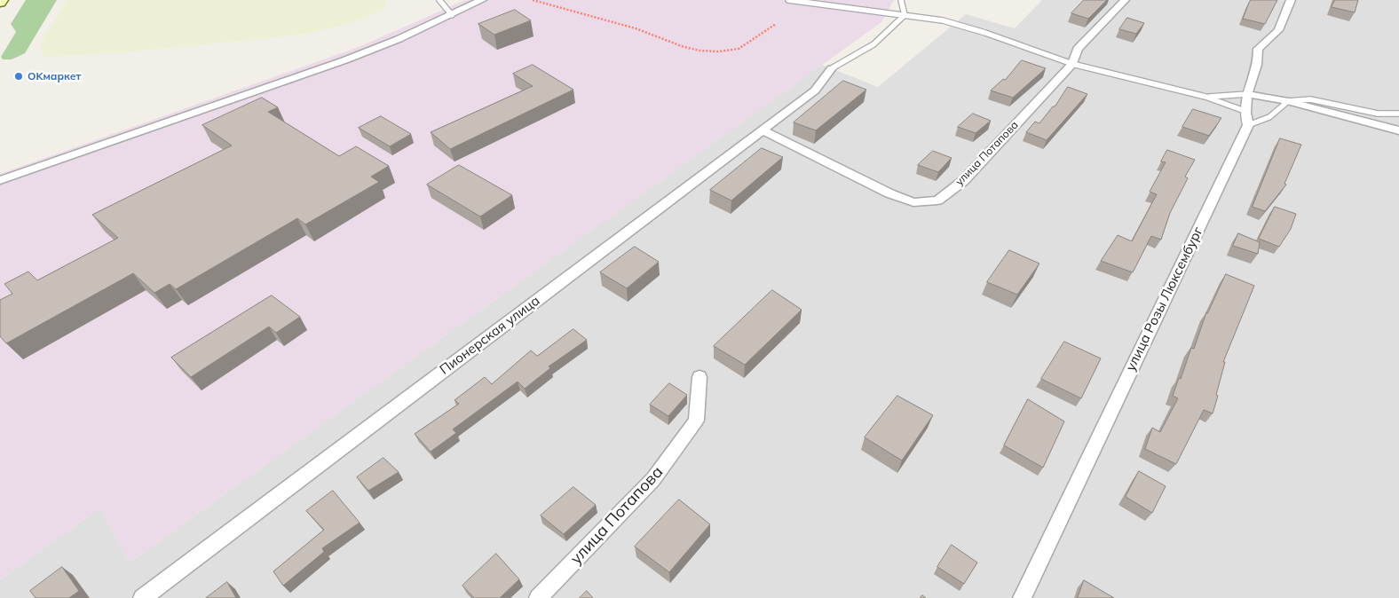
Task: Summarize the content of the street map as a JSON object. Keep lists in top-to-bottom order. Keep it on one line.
{"streets":{"street":["улица Потапова","улица Розы Люксембург","Пионерская улица"]},"crossings":[["улица Потапова","Пионерская улица"]],"places":["OKмаркет"]}
